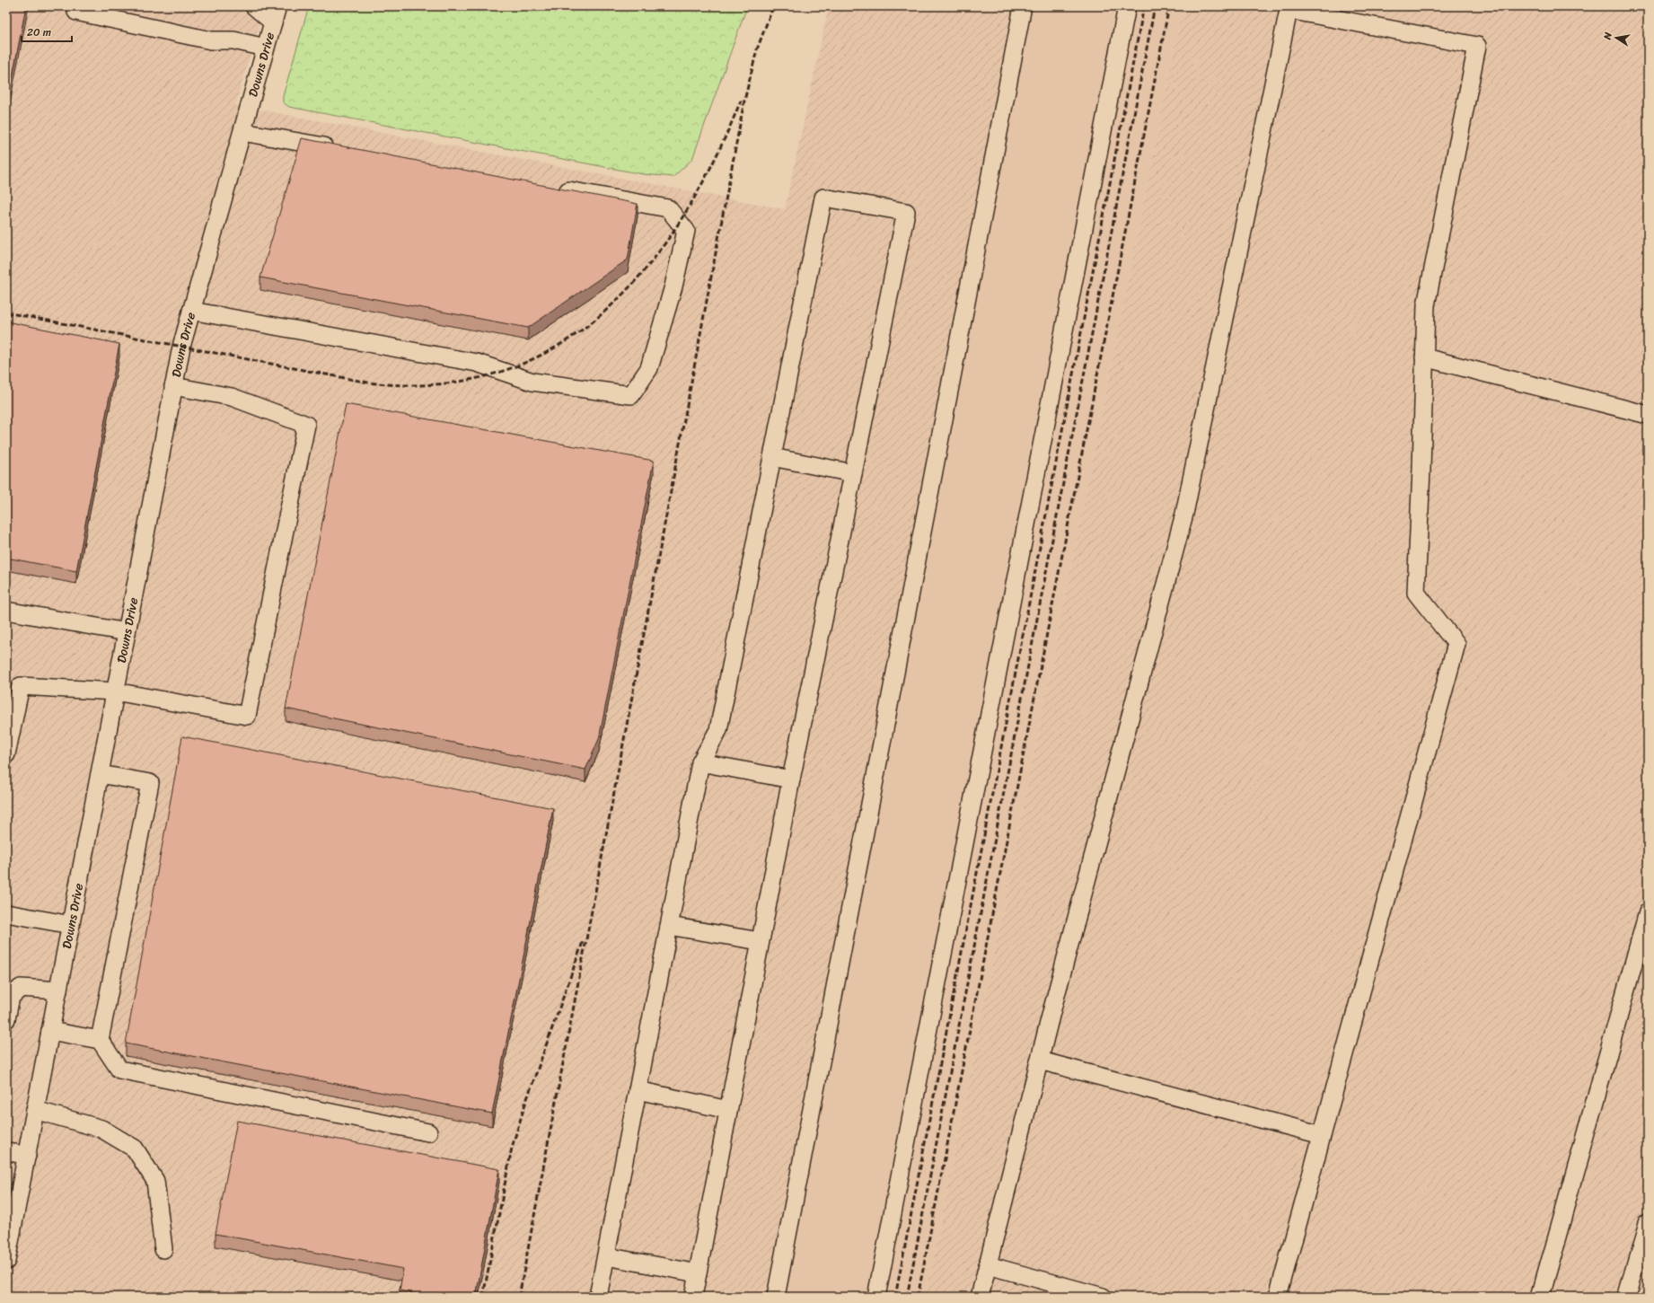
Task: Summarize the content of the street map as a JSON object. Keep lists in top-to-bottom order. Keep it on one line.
{"streets":{"street":["Downs Drive"]},"scale_bar":"20 m","north":"left"}
